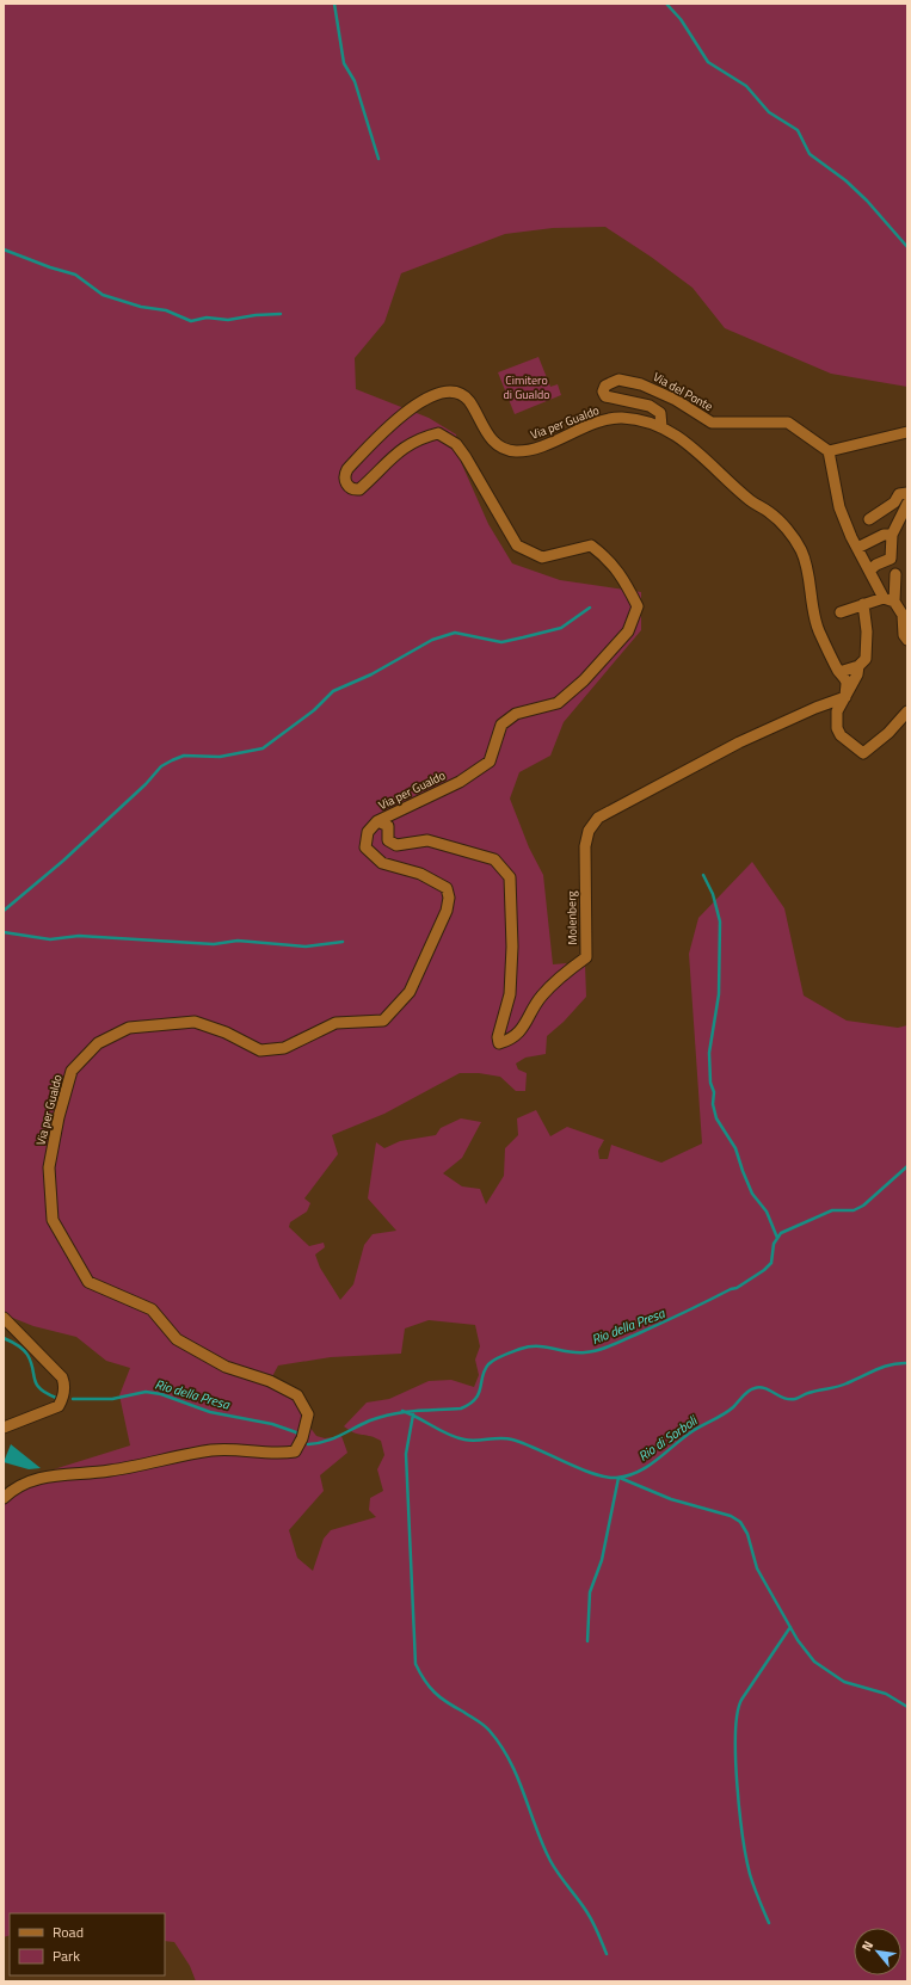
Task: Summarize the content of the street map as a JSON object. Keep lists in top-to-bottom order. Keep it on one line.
{"streets":{"street":["Via del Ponte","Via per Gualdo","Molenberg"]},"crossings":[["Via del Ponte","Via per Gualdo"],["Via per Gualdo","Molenberg"]],"water":["Rio della Presa","Rio di Sorboli"],"parks":["Cimitero di Gualdo"],"legend":["Road","Park"],"north":"top left"}
